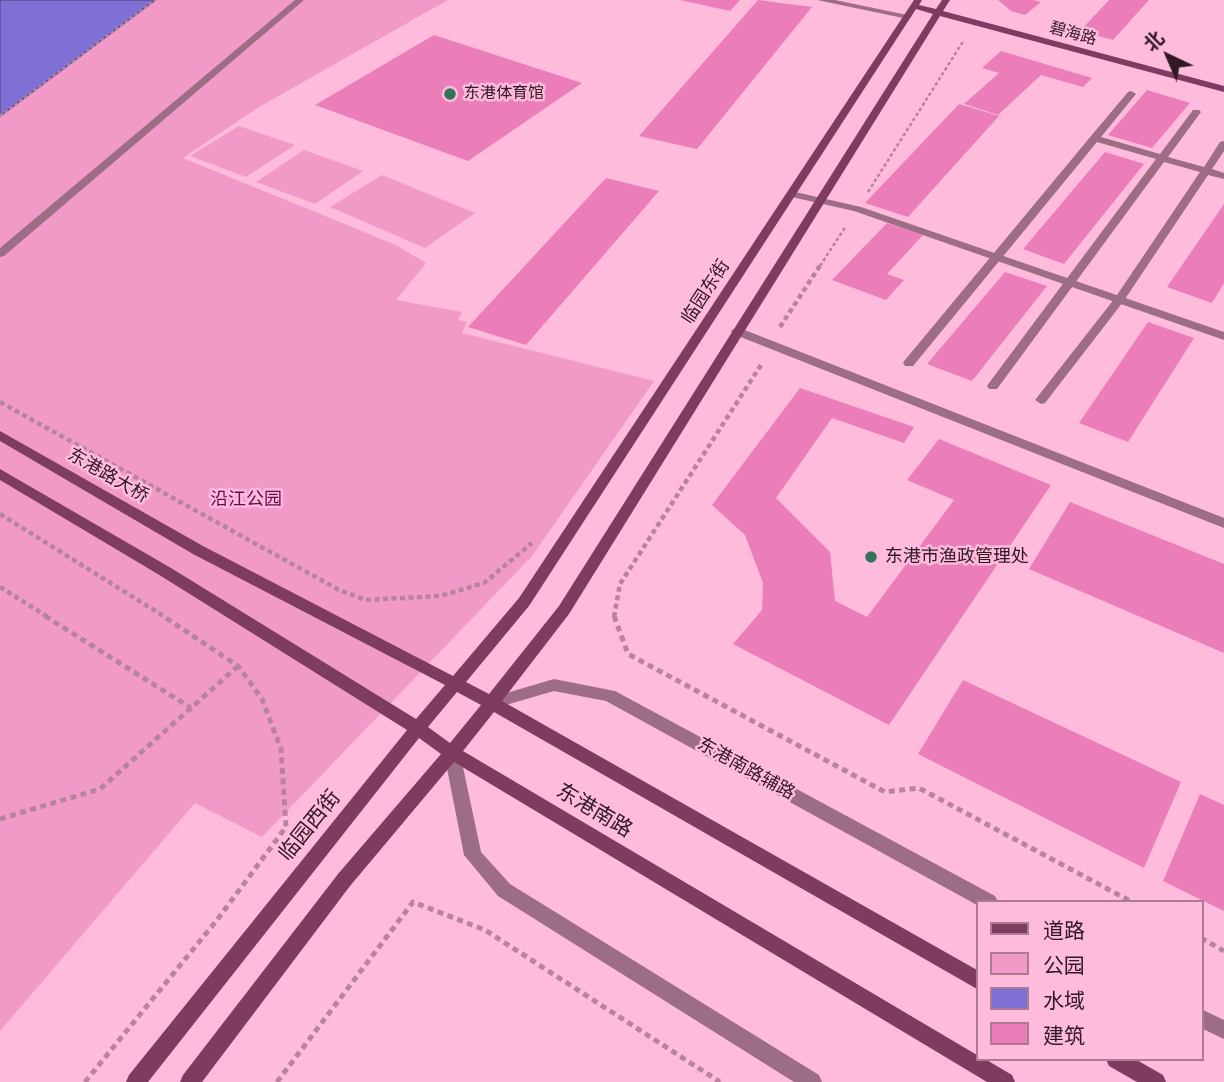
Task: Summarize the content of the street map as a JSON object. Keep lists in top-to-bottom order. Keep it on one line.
{"streets":{"street":["碧海路","临园东街","东港路大桥","东港南路辅路","东港南路","临园西街"]},"crossings":[["碧海路","临园东街"],["临园东街","临园西街"],["东港路大桥","临园西街"],["东港南路","临园西街"]],"parks":["沿江公园"],"places":["东港体育馆","东港市渔政管理处"],"legend":["道路","公园","水域","建筑"],"north":"top left"}
